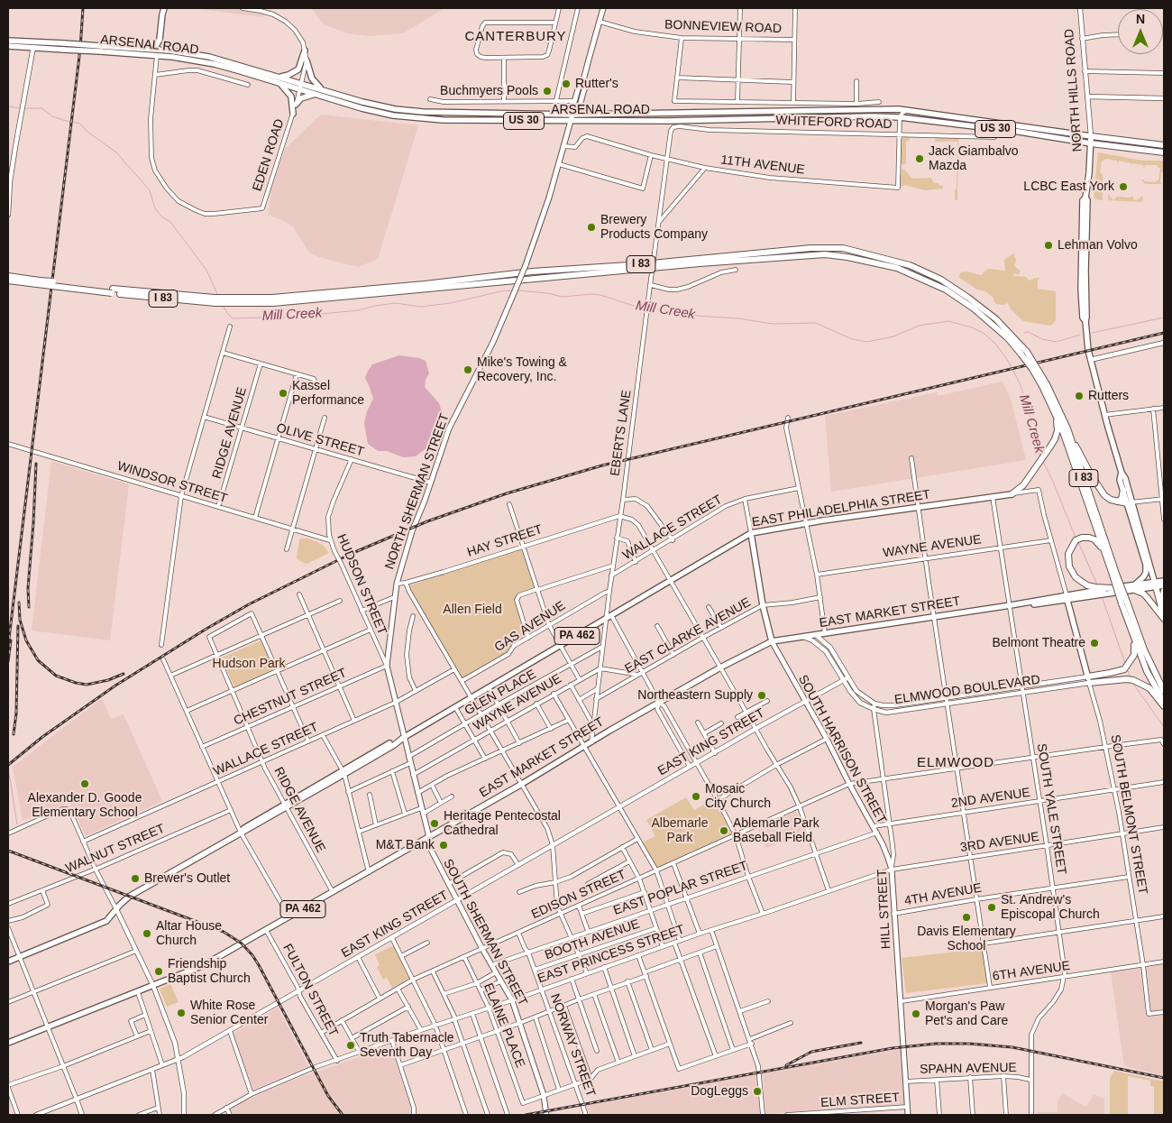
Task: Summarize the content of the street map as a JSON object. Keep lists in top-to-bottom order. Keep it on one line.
{"streets":{"highway":["US 30","I 83"],"main road":["ARSENAL ROAD","NORTH HILLS ROAD","NORTH SHERMAN STREET","EAST PHILADELPHIA STREET","EAST MARKET STREET","PA 462","SOUTH HARRISON STREET","SOUTH BELMONT STREET","HILL STREET","SOUTH SHERMAN STREET"],"street":["BONNEVIEW ROAD","WHITEFORD ROAD","EDEN ROAD","11TH AVENUE","RIDGE AVENUE","EBERTS LANE","OLIVE STREET","WINDSOR STREET","WALLACE STREET","HAY STREET","WAYNE AVENUE","HUDSON STREET","GAS AVENUE","EAST CLARKE AVENUE","ELMWOOD BOULEVARD","GLEN PLACE","CHESTNUT STREET","EAST KING STREET","2ND AVENUE","SOUTH YALE STREET","3RD AVENUE","WALNUT STREET","EAST POPLAR STREET","EDISON STREET","4TH AVENUE","BOOTH AVENUE","EAST PRINCESS STREET","6TH AVENUE","FULTON STREET","ELAINE PLACE","NORWAY STREET","SPAHN AVENUE","ELM STREET"]},"crossings":[["BONNEVIEW ROAD","NORTH SHERMAN STREET"],["ARSENAL ROAD","NORTH HILLS ROAD"],["ARSENAL ROAD","US 30"],["ARSENAL ROAD","EDEN ROAD"],["ARSENAL ROAD","11TH AVENUE"],["ARSENAL ROAD","NORTH SHERMAN STREET"],["NORTH HILLS ROAD","US 30"],["NORTH HILLS ROAD","EAST MARKET STREET"],["WHITEFORD ROAD","11TH AVENUE"],["WHITEFORD ROAD","EBERTS LANE"],["11TH AVENUE","EBERTS LANE"],["11TH AVENUE","NORTH SHERMAN STREET"],["RIDGE AVENUE","OLIVE STREET"],["RIDGE AVENUE","WINDSOR STREET"],["RIDGE AVENUE","EAST PHILADELPHIA STREET"],["RIDGE AVENUE","WALLACE STREET"],["RIDGE AVENUE","EAST MARKET STREET"],["RIDGE AVENUE","CHESTNUT STREET"],["EBERTS LANE","EAST PHILADELPHIA STREET"],["EBERTS LANE","WALLACE STREET"],["EBERTS LANE","HAY STREET"],["EBERTS LANE","WAYNE AVENUE"],["EBERTS LANE","EAST MARKET STREET"],["EBERTS LANE","GAS AVENUE"],["EBERTS LANE","EAST CLARKE AVENUE"],["EBERTS LANE","GLEN PLACE"],["OLIVE STREET","NORTH SHERMAN STREET"],["OLIVE STREET","HUDSON STREET"],["WINDSOR STREET","HUDSON STREET"],["NORTH SHERMAN STREET","EAST PHILADELPHIA STREET"],["NORTH SHERMAN STREET","WALLACE STREET"],["NORTH SHERMAN STREET","HAY STREET"],["NORTH SHERMAN STREET","WAYNE AVENUE"],["NORTH SHERMAN STREET","HUDSON STREET"],["NORTH SHERMAN STREET","EAST MARKET STREET"],["NORTH SHERMAN STREET","GLEN PLACE"],["NORTH SHERMAN STREET","CHESTNUT STREET"],["NORTH SHERMAN STREET","SOUTH SHERMAN STREET"],["EAST PHILADELPHIA STREET","WAYNE AVENUE"],["EAST PHILADELPHIA STREET","SOUTH YALE STREET"],["WAYNE AVENUE","SOUTH YALE STREET"],["HUDSON STREET","CHESTNUT STREET"],["EAST MARKET STREET","ELMWOOD BOULEVARD"],["EAST MARKET STREET","SOUTH HARRISON STREET"],["EAST MARKET STREET","SOUTH YALE STREET"],["EAST MARKET STREET","SOUTH BELMONT STREET"],["EAST MARKET STREET","SOUTH SHERMAN STREET"],["EAST MARKET STREET","FULTON STREET"],["ELMWOOD BOULEVARD","EAST KING STREET"],["ELMWOOD BOULEVARD","SOUTH YALE STREET"],["ELMWOOD BOULEVARD","SOUTH BELMONT STREET"],["ELMWOOD BOULEVARD","HILL STREET"],["EAST KING STREET","SOUTH HARRISON STREET"],["EAST KING STREET","SOUTH SHERMAN STREET"],["EAST KING STREET","FULTON STREET"],["SOUTH HARRISON STREET","2ND AVENUE"],["SOUTH HARRISON STREET","3RD AVENUE"],["SOUTH HARRISON STREET","EAST POPLAR STREET"],["SOUTH HARRISON STREET","EDISON STREET"],["SOUTH HARRISON STREET","HILL STREET"],["SOUTH HARRISON STREET","EAST PRINCESS STREET"],["2ND AVENUE","SOUTH YALE STREET"],["2ND AVENUE","SOUTH BELMONT STREET"],["2ND AVENUE","HILL STREET"],["SOUTH YALE STREET","3RD AVENUE"],["SOUTH YALE STREET","EDISON STREET"],["SOUTH YALE STREET","4TH AVENUE"],["SOUTH YALE STREET","6TH AVENUE"],["SOUTH BELMONT STREET","3RD AVENUE"],["SOUTH BELMONT STREET","EDISON STREET"],["SOUTH BELMONT STREET","4TH AVENUE"],["SOUTH BELMONT STREET","6TH AVENUE"],["3RD AVENUE","HILL STREET"],["3RD AVENUE","EAST PRINCESS STREET"],["EAST POPLAR STREET","SOUTH SHERMAN STREET"],["EAST POPLAR STREET","NORWAY STREET"],["EDISON STREET","HILL STREET"],["EDISON STREET","SOUTH SHERMAN STREET"],["EDISON STREET","FULTON STREET"],["EDISON STREET","ELAINE PLACE"],["EDISON STREET","NORWAY STREET"],["4TH AVENUE","HILL STREET"],["HILL STREET","EAST PRINCESS STREET"],["HILL STREET","6TH AVENUE"],["HILL STREET","SPAHN AVENUE"],["HILL STREET","ELM STREET"],["SOUTH SHERMAN STREET","EAST PRINCESS STREET"],["SOUTH SHERMAN STREET","ELAINE PLACE"],["BOOTH AVENUE","NORWAY STREET"],["EAST PRINCESS STREET","FULTON STREET"],["EAST PRINCESS STREET","ELAINE PLACE"],["EAST PRINCESS STREET","NORWAY STREET"]],"districts":["CANTERBURY","ELMWOOD"],"water":["Mill Creek"],"parks":["Allen Field","Hudson Park","Albemarle Park"],"places":["Rutter's","Buchmyers Pools","Jack Giambalvo Mazda","LCBC East York","Brewery Products Company","Lehman Volvo","Mike's Towing & Recovery, Inc.","Kassel Performance","Rutters","Belmont Theatre","Northeastern Supply","Alexander D. Goode Elementary School","Mosaic City Church","Heritage Pentecostal Cathedral","Ablemarle Park Baseball Field","M&T Bank","Brewer's Outlet","St. Andrew's Episcopal Church","Davis Elementary School","Altar House Church","Friendship Baptist Church","White Rose Senior Center","Morgan's Paw Pet's and Care","Truth Tabernacle Seventh Day","DogLeggs"],"north":"top"}
